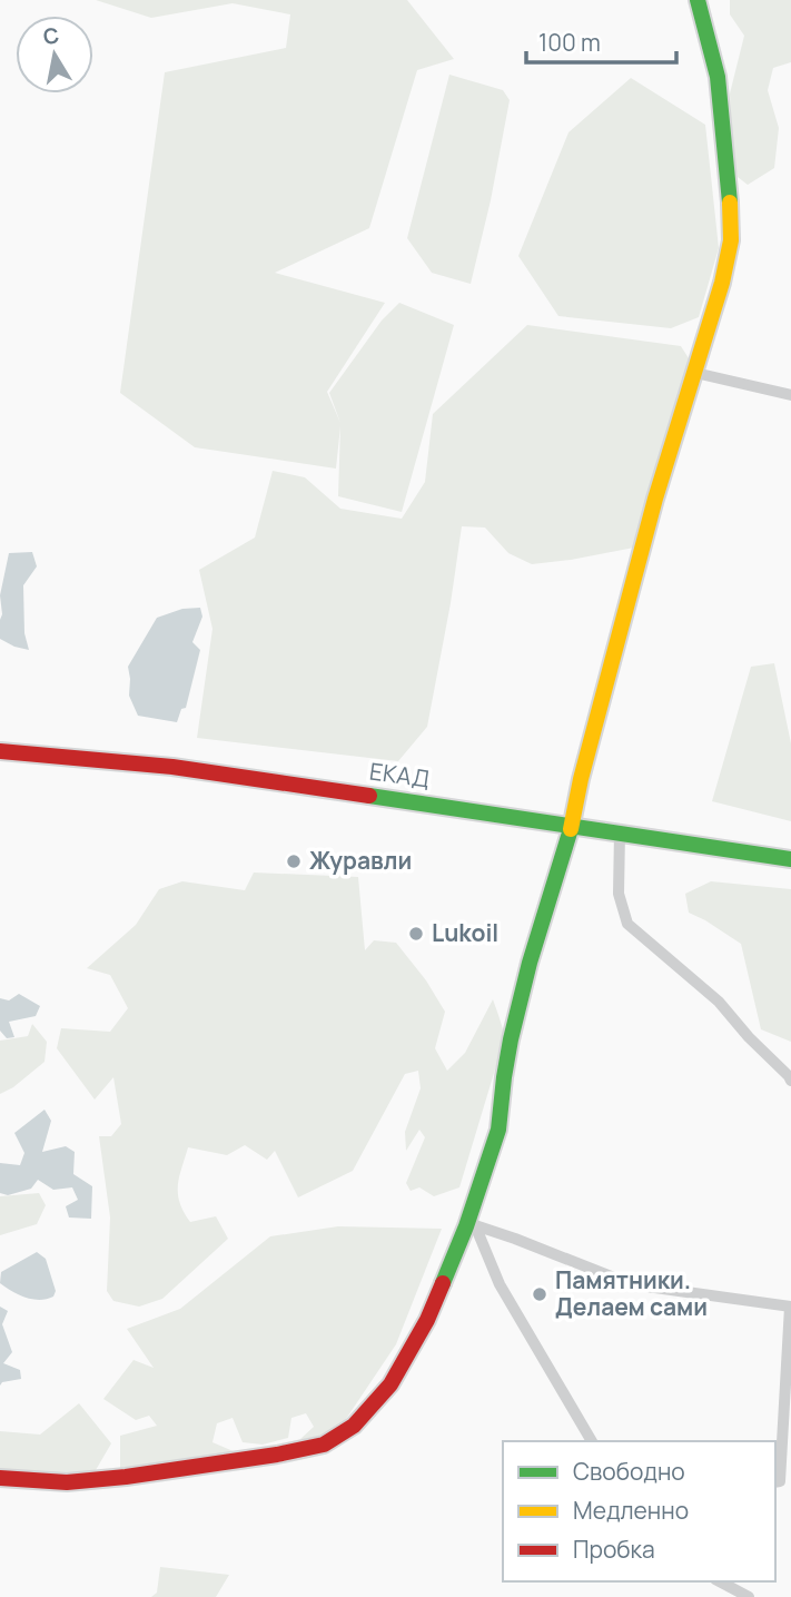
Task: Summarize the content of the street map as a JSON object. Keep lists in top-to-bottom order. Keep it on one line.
{"streets":{"main road":["ЕКАД"]},"places":["Журавли","Lukoil","Памятники. Делаем сами"],"legend":["Свободно","Медленно","Пробка"],"scale_bar":"100 m","north":"top"}
